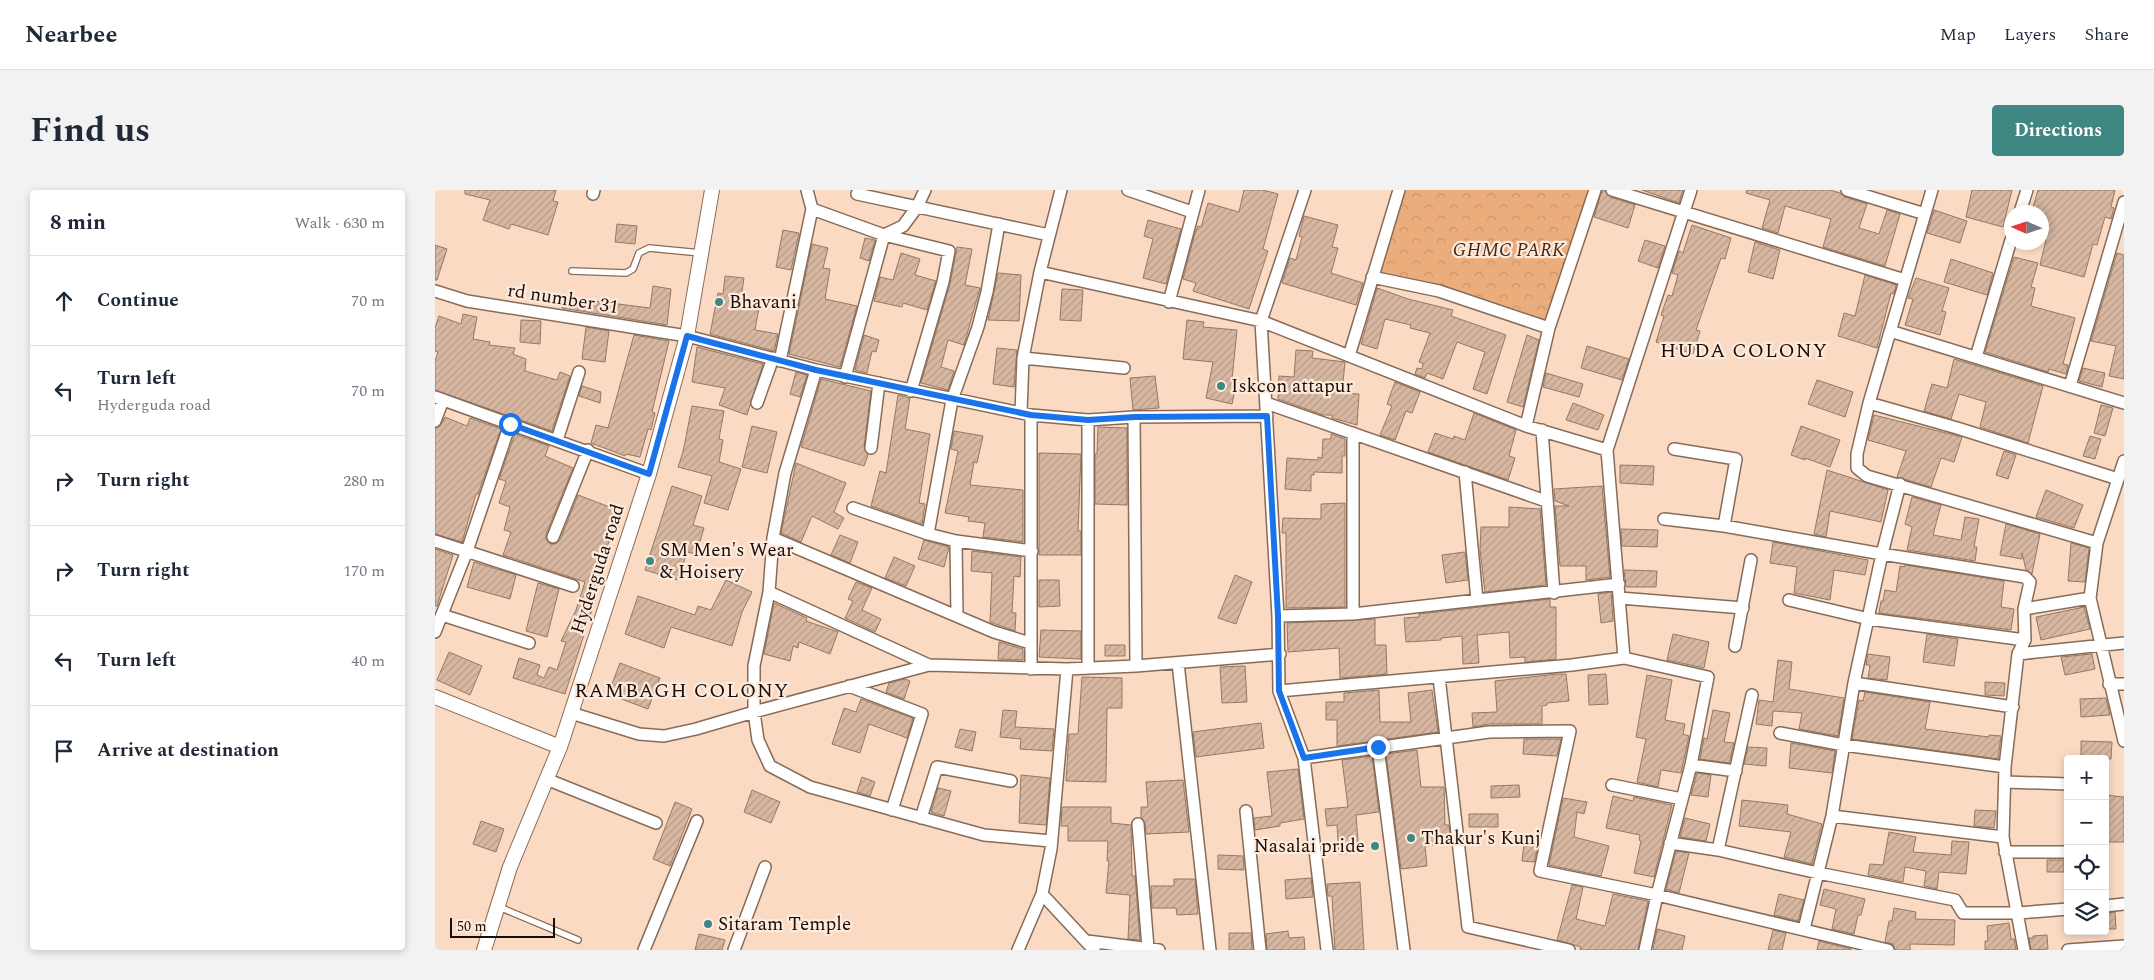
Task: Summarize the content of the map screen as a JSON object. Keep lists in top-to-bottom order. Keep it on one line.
{"streets":{"street":["rd number 31","Hyderguda road"]},"crossings":[["rd number 31","Hyderguda road"]],"districts":["HUDA COLONY","RAMBAGH COLONY"],"parks":["GHMC PARK"],"places":["Bhavani","Iskcon attapur","SM Men's Wear & Hoisery","Thakur's Kunj","Nasalai pride","Sitaram Temple"],"scale_bar":"50 m","north":"left","page":{"header":"Nearbee","nav":["Map","Layers","Share"],"title":"Find us","buttons":"Directions","heading":["8 min","Walk · 630 m"],"list":[["Continue","70 m"],["Turn left","Hyderguda road","70 m"],["Turn right","280 m"],["Turn right","170 m"],["Turn left","40 m"],"Arrive at destination"],"map_buttons":["+","−"],"scale":"50 m"}}
